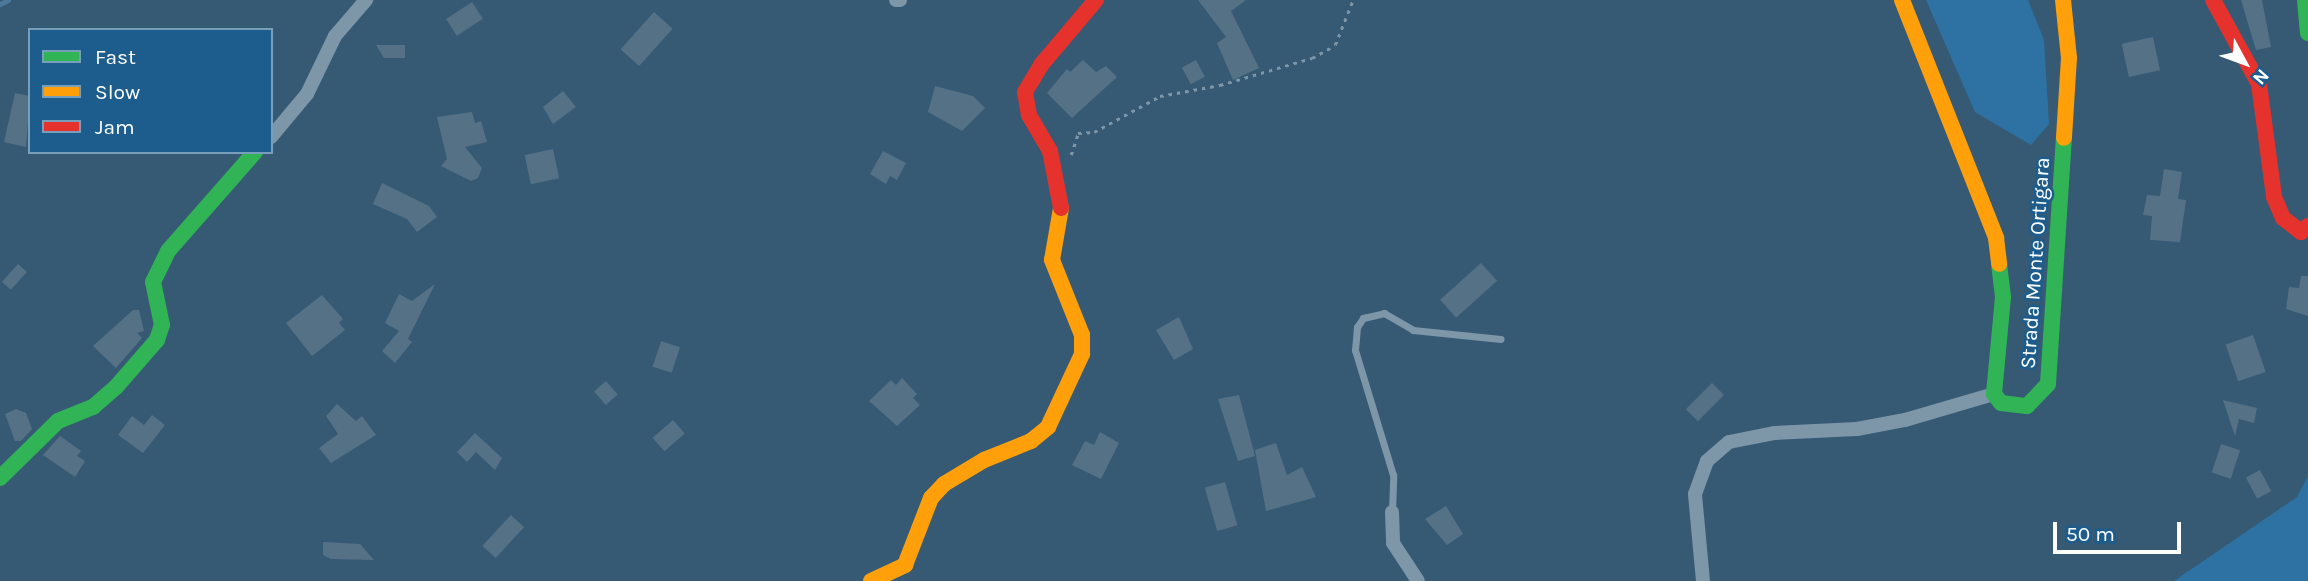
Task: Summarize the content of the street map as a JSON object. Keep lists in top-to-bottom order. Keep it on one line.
{"streets":{"main road":["Strada Monte Ortigara"]},"legend":["Fast","Slow","Jam"],"scale_bar":"50 m","north":"bottom right"}
